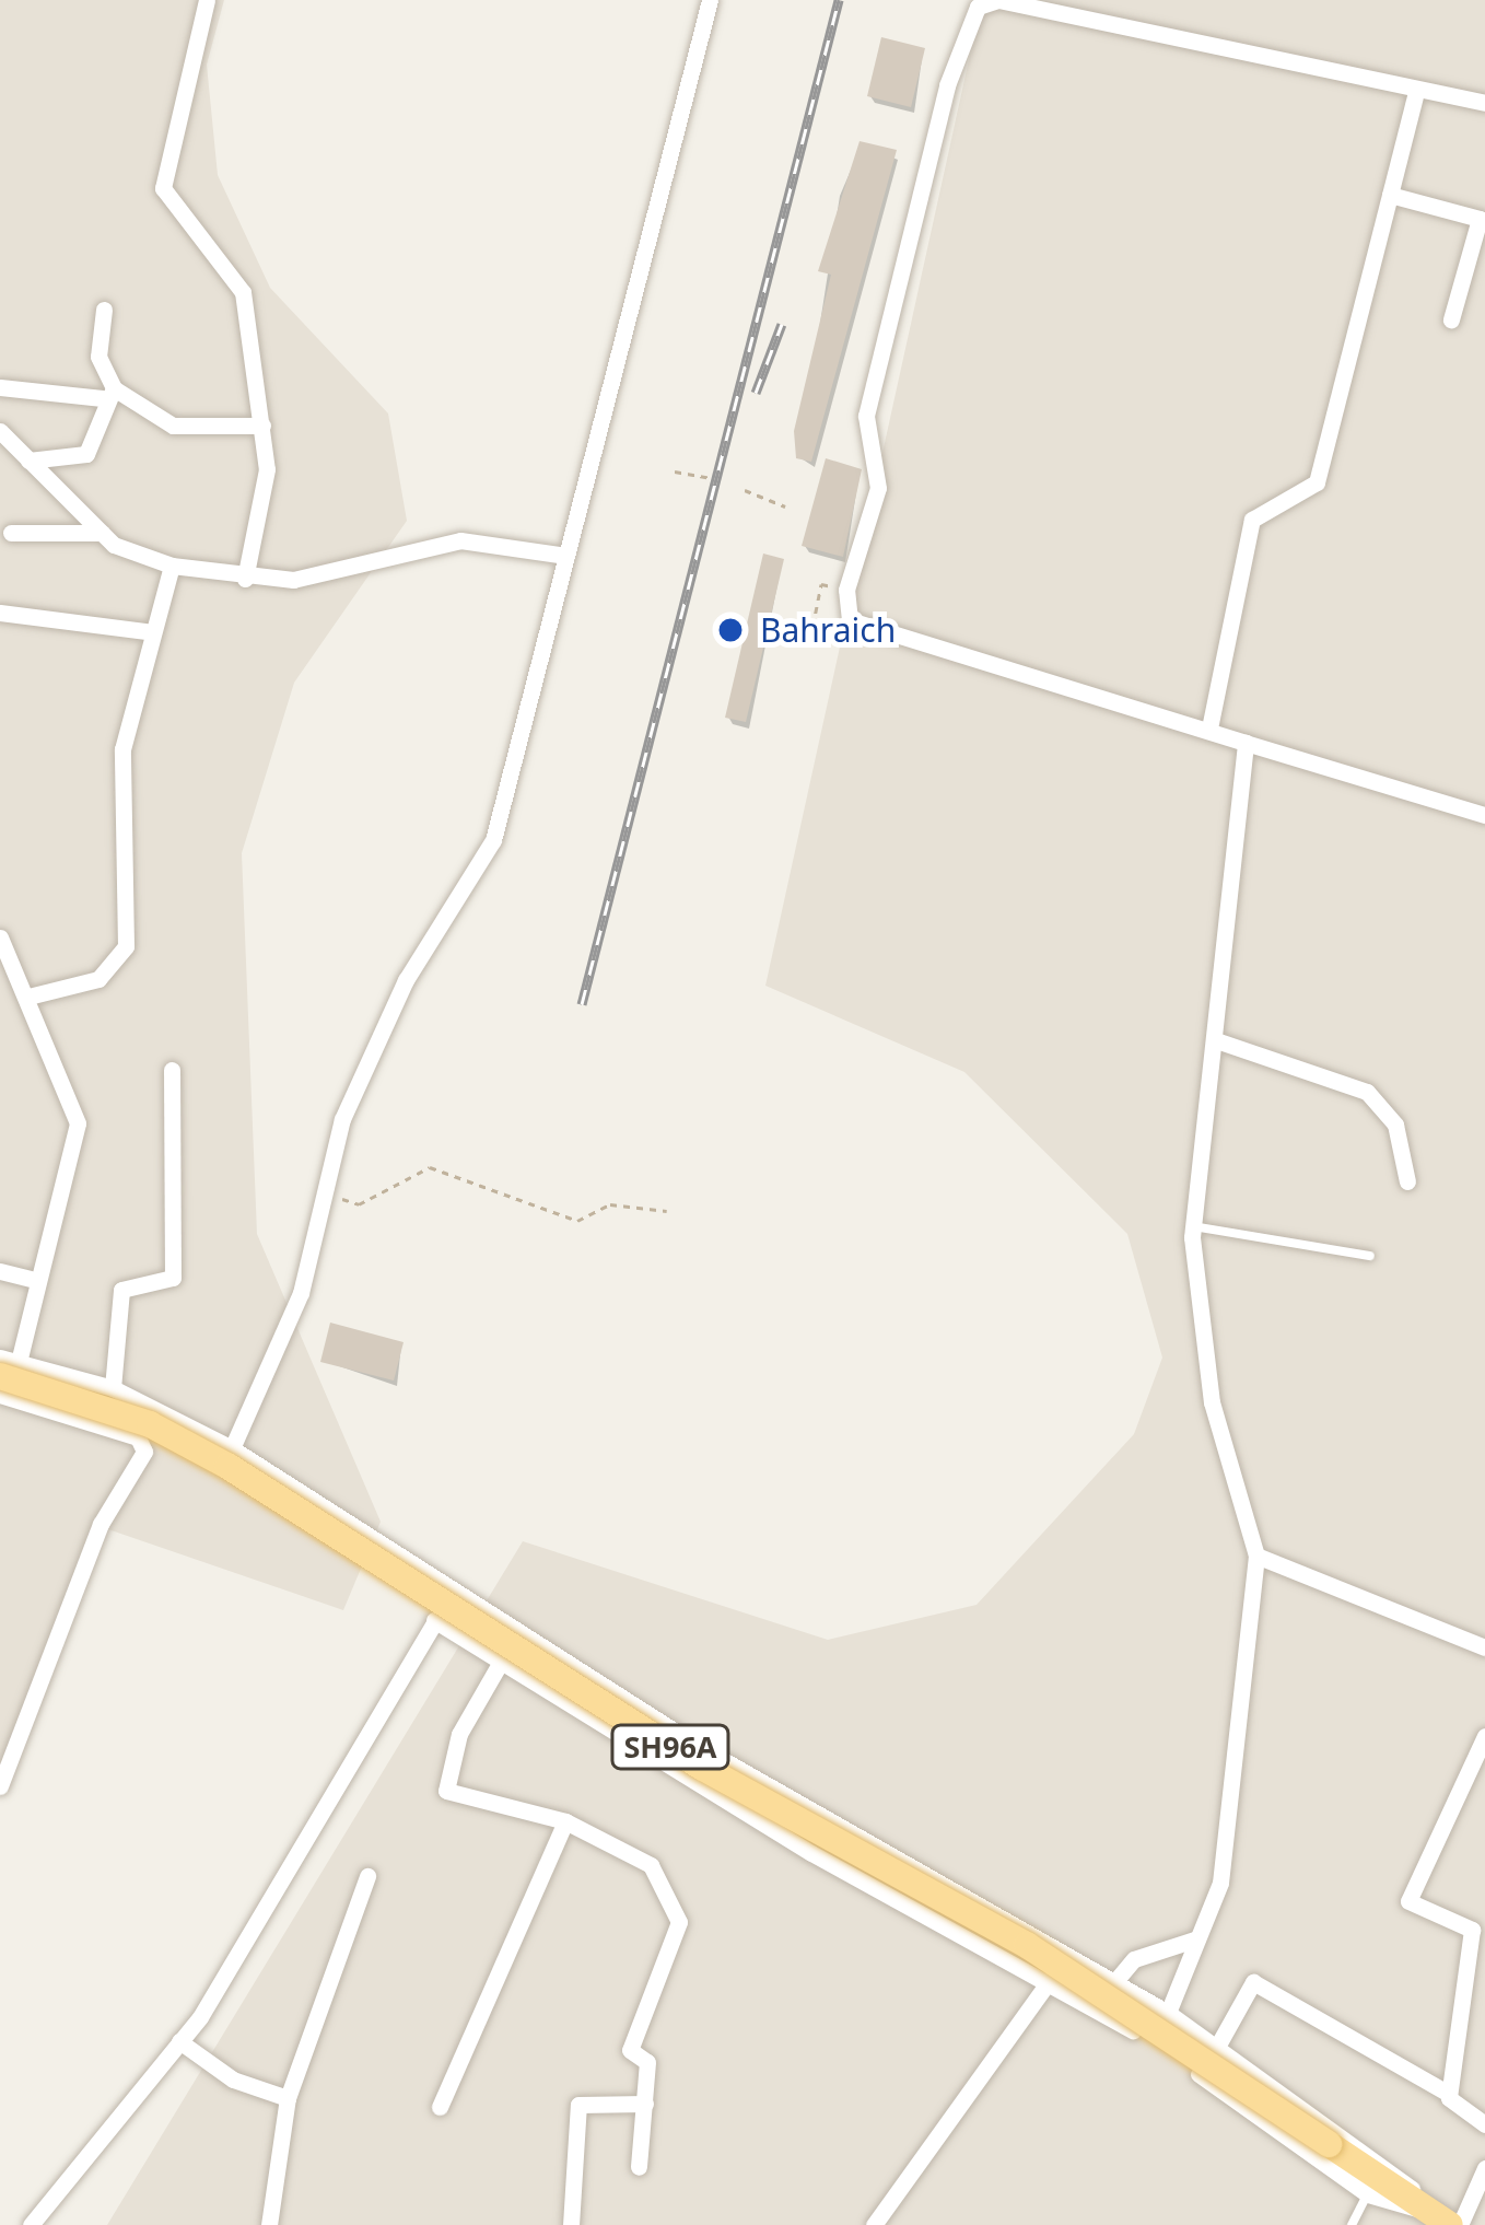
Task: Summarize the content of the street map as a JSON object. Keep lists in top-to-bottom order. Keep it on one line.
{"streets":{"main road":["SH96A"]},"places":["Bahraich"]}
